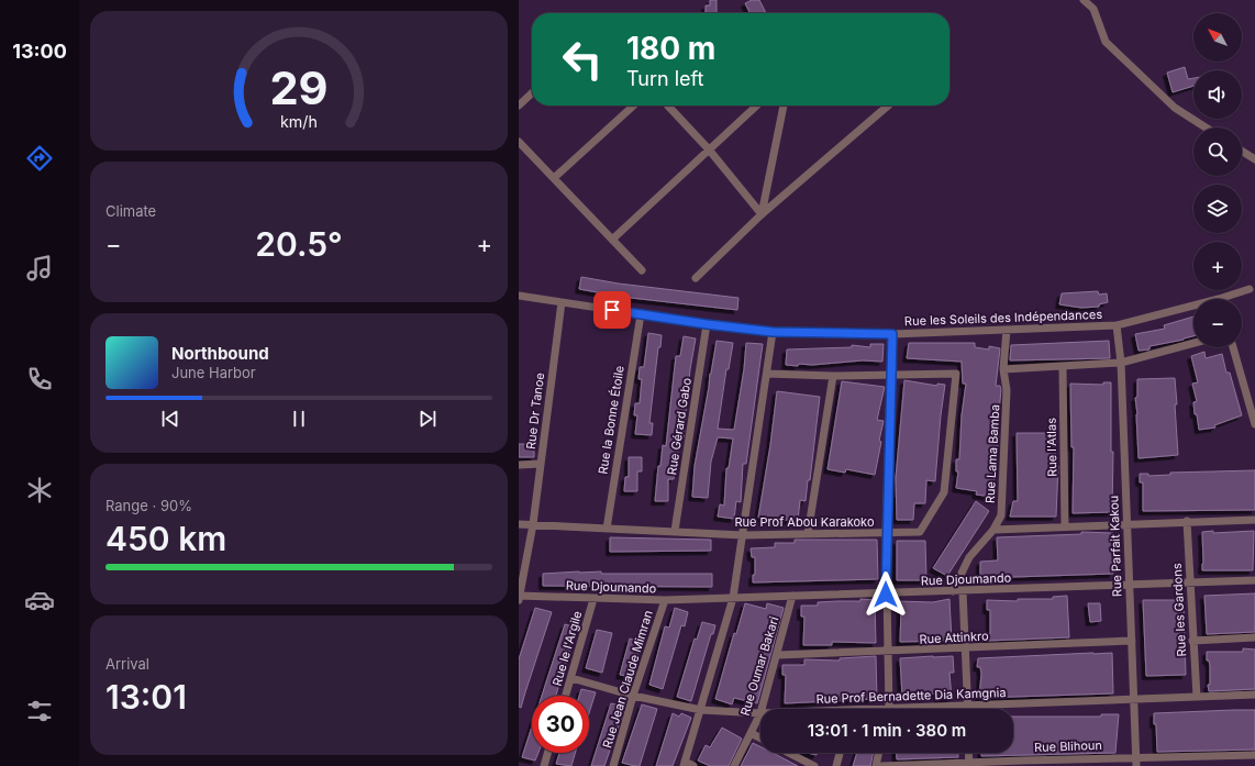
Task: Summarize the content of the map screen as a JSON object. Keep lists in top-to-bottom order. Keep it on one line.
{"streets":{"street":["Rue les Soleils des Indépendances","Rue Dr Tanoe","Rue la Bonne Étoile","Rue Gérard Gabo","Rue l'Atlas","Rue Lama Bamba","Rue Prof Abou Karakoko","Rue Parfait Kakou","Rue Djoumando","Rue les Gardons","Rue Attinkro","Rue le l'Argile","Rue Oumar Bakari","Rue Jean Claude Mimran","Rue Prof Bernadette Dia Kamgnia","Rue Blihoun"]},"crossings":[["Rue les Soleils des Indépendances","Rue Dr Tanoe"],["Rue les Soleils des Indépendances","Rue la Bonne Étoile"],["Rue les Soleils des Indépendances","Rue Gérard Gabo"],["Rue les Soleils des Indépendances","Rue Lama Bamba"],["Rue les Soleils des Indépendances","Rue Parfait Kakou"],["Rue Dr Tanoe","Rue Prof Abou Karakoko"],["Rue Dr Tanoe","Rue Djoumando"],["Rue la Bonne Étoile","Rue Prof Abou Karakoko"],["Rue Gérard Gabo","Rue Prof Abou Karakoko"],["Rue Lama Bamba","Rue Djoumando"],["Rue Parfait Kakou","Rue Djoumando"],["Rue Parfait Kakou","Rue Attinkro"],["Rue Parfait Kakou","Rue Prof Bernadette Dia Kamgnia"],["Rue Parfait Kakou","Rue Blihoun"],["Rue Djoumando","Rue les Gardons"],["Rue Djoumando","Rue le l'Argile"],["Rue Djoumando","Rue Oumar Bakari"],["Rue Djoumando","Rue Jean Claude Mimran"],["Rue les Gardons","Rue Prof Bernadette Dia Kamgnia"],["Rue Attinkro","Rue Oumar Bakari"],["Rue le l'Argile","Rue Prof Bernadette Dia Kamgnia"],["Rue Oumar Bakari","Rue Prof Bernadette Dia Kamgnia"],["Rue Jean Claude Mimran","Rue Prof Bernadette Dia Kamgnia"]],"north":"top left","page":{"tabs":"13:00","map_buttons":["+","−"],"turn":["180 m","Turn left"],"tile":["Climate",["Range · 90%","450 km"],["Arrival","13:01"]],"heat":["−","20.5°","+"],"song":["Northbound","June Harbor"],"limit":"30","trip":"13:01 · 1 min · 380 m","gauge":["29","km/h"]}}
